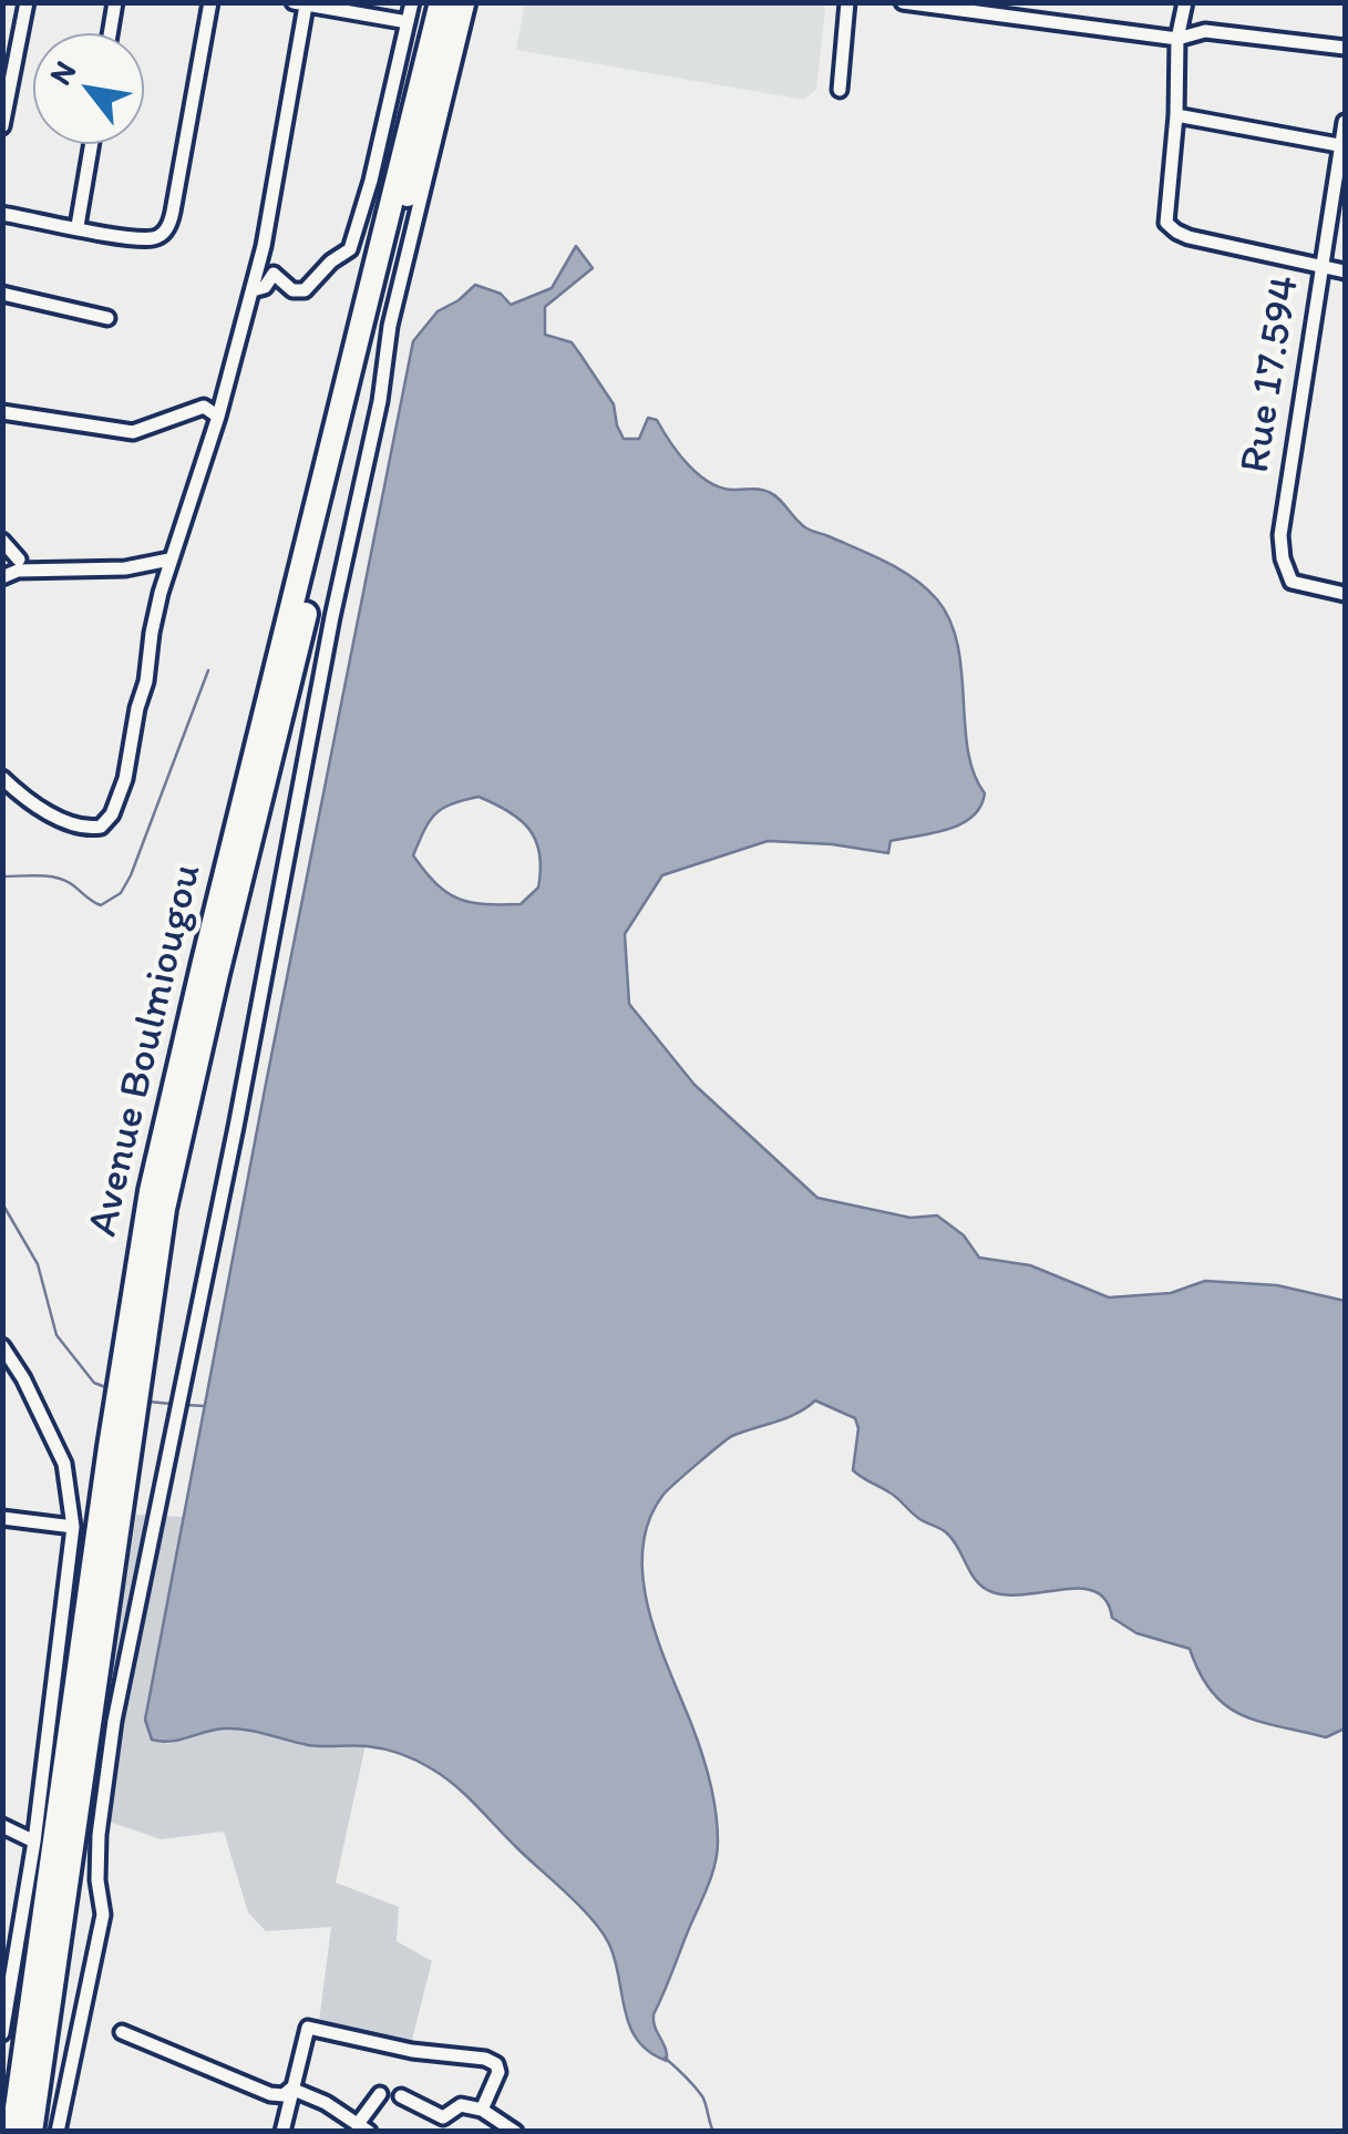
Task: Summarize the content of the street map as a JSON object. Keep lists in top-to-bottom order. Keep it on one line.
{"streets":{"highway":["Avenue Boulmiougou"],"street":["Rue 17.594"]},"north":"top left"}
